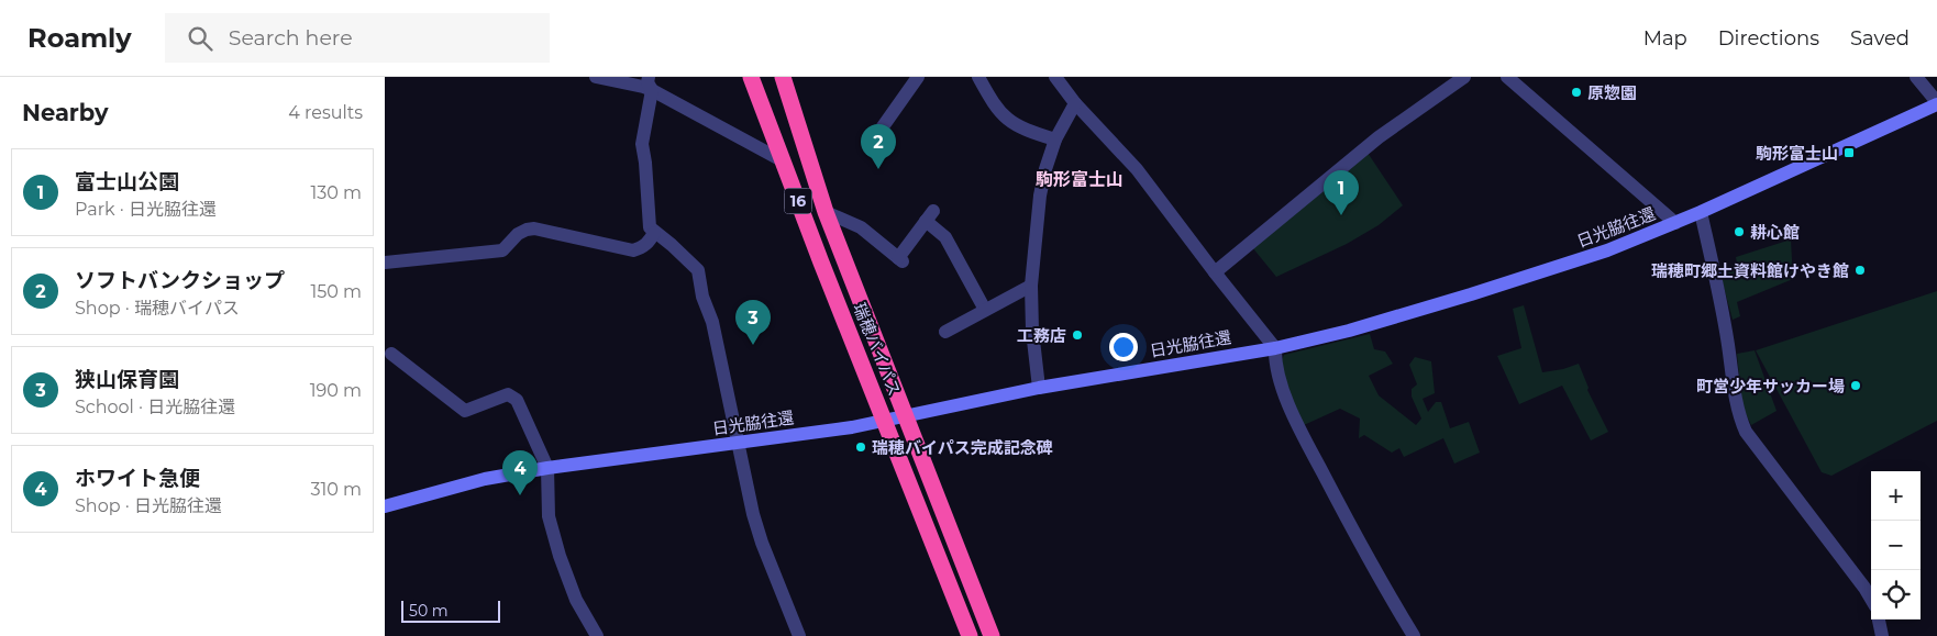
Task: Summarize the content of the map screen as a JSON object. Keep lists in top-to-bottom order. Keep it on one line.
{"streets":{"highway":["16","瑞穂バイパス"],"street":["日光脇往還"]},"crossings":[["日光脇往還","瑞穂バイパス"]],"districts":["駒形富士山"],"places":{"other":["原惣園","耕心館","瑞穂町郷土資料館けやき館","工務店","町営少年サッカー場","瑞穂バイパス完成記念碑"],"transit":["駒形富士山"]},"scale_bar":"50 m","page":{"header":"Roamly","search":"Search here","nav":["Map","Directions","Saved"],"heading":["Nearby","4 results"],"pins":["2","1","3","4"],"list":[{"mark":"1","name":"富士山公園","note":"Park · 日光脇往還","value":"130 m"},{"mark":"2","name":"ソフトバンクショップ","note":"Shop · 瑞穂バイパス","value":"150 m"},{"mark":"3","name":"狭山保育園","note":"School · 日光脇往還","value":"190 m"},{"mark":"4","name":"ホワイト急便","note":"Shop · 日光脇往還","value":"310 m"}],"map_buttons":["+","−"],"scale":"50 m"}}
